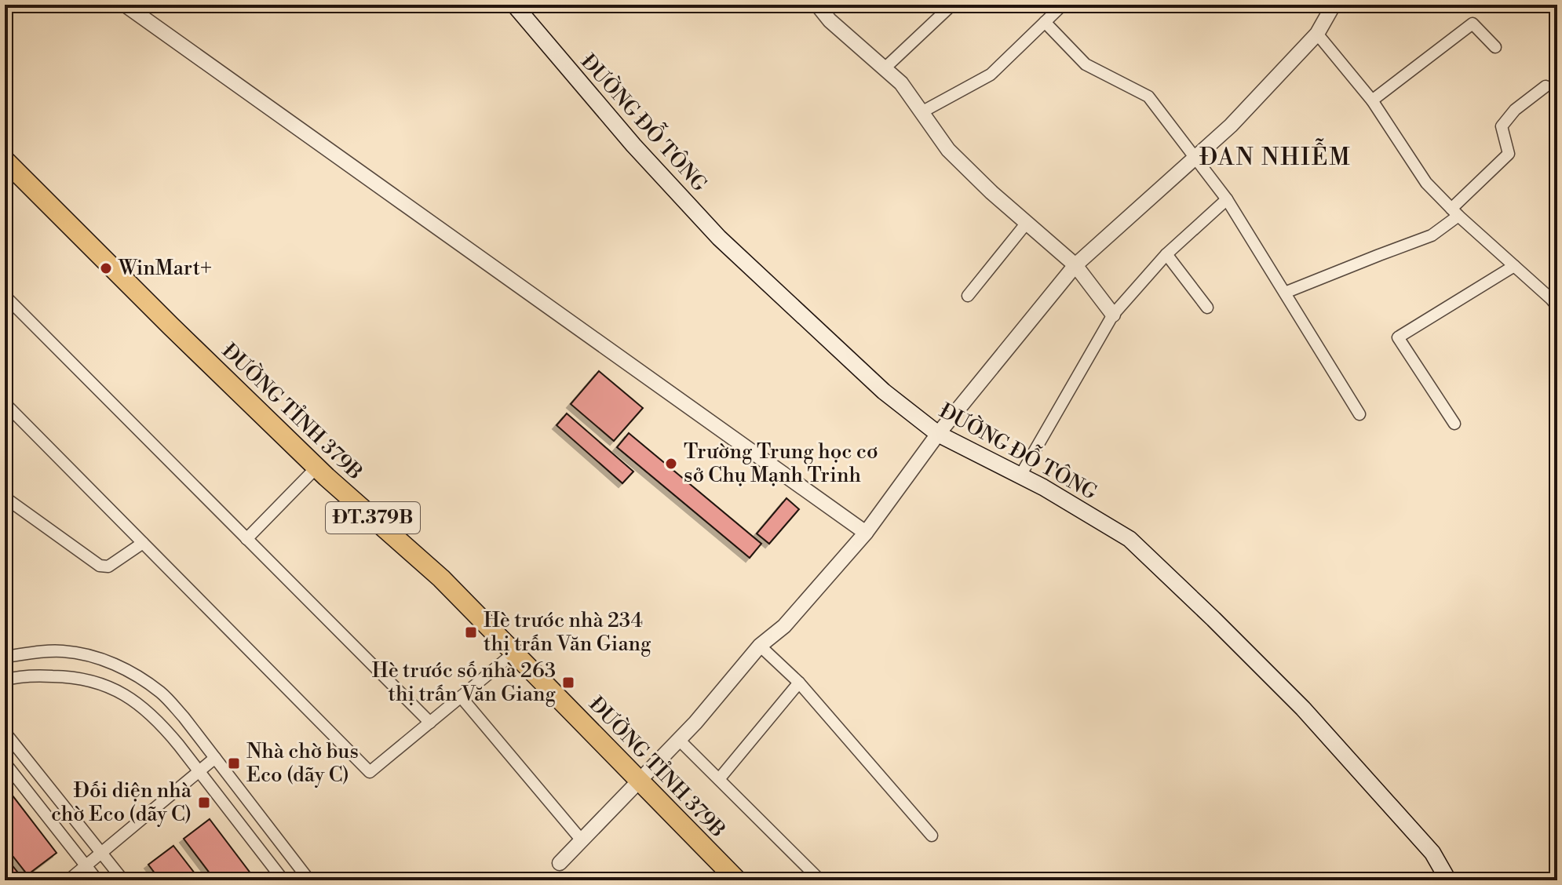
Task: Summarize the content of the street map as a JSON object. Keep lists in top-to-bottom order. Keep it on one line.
{"streets":{"main road":["ĐƯỜNG ĐỖ TÔNG","ĐƯỜNG TỈNH 379B","ĐT.379B"]},"districts":["ĐAN NHIỄM"],"places":{"other":["WinMart+","Trường Trung học cơ sở Chụ Mạnh Trinh"],"transit":["Hè trước nhà 234 thị trấn Văn Giang","Hè trước số nhà 263 thị trấn Văn Giang","Nhà chờ bus Eco (dãy C)","Đối diện nhà chờ Eco (dãy C)"]}}
